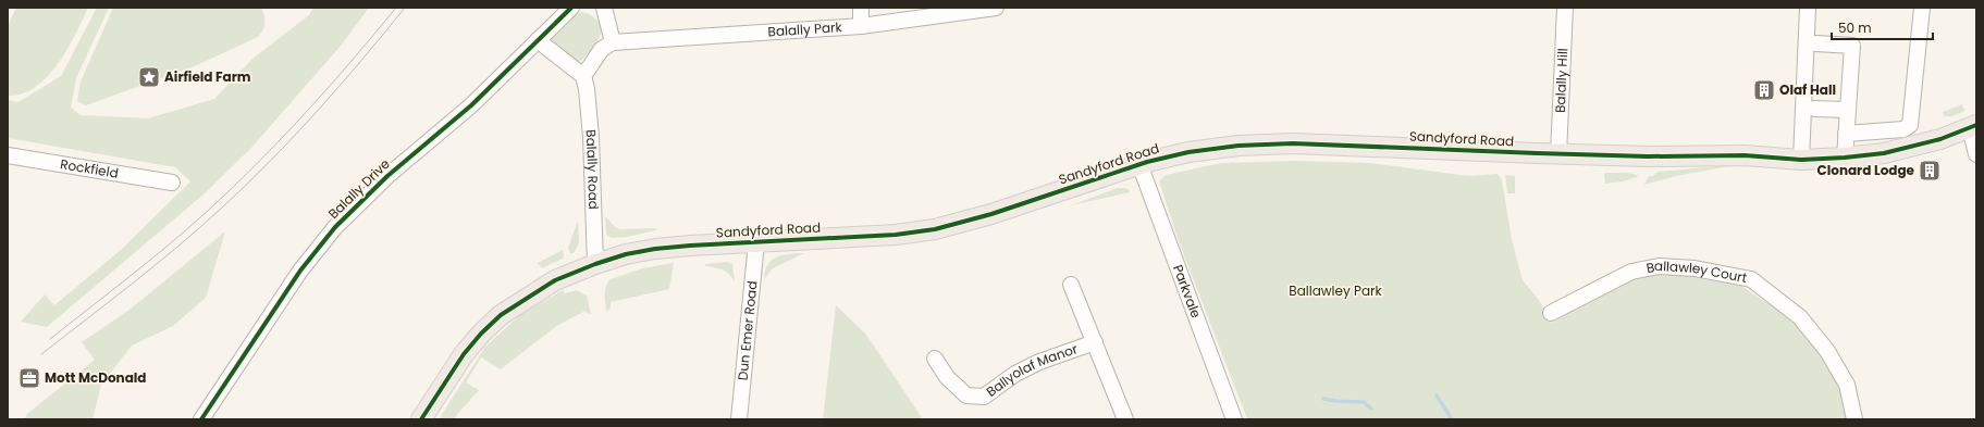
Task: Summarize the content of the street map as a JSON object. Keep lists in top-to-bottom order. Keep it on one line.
{"streets":{"main road":["Sandyford Road"],"street":["Balally Park","Balally Hill","Rockfield","Balally Road","Balally Drive","Ballawley Court","Parkvale","Dun Emer Road","Ballyolaf Manor"]},"crossings":[["Balally Hill","Sandyford Road"],["Sandyford Road","Balally Road"],["Sandyford Road","Parkvale"],["Sandyford Road","Dun Emer Road"]],"parks":["Ballawley Park"],"places":{"place":["Airfield Farm"],"building":["Olaf Hall","Clonard Lodge"],"office":["Mott McDonald"]},"scale_bar":"50 m"}
